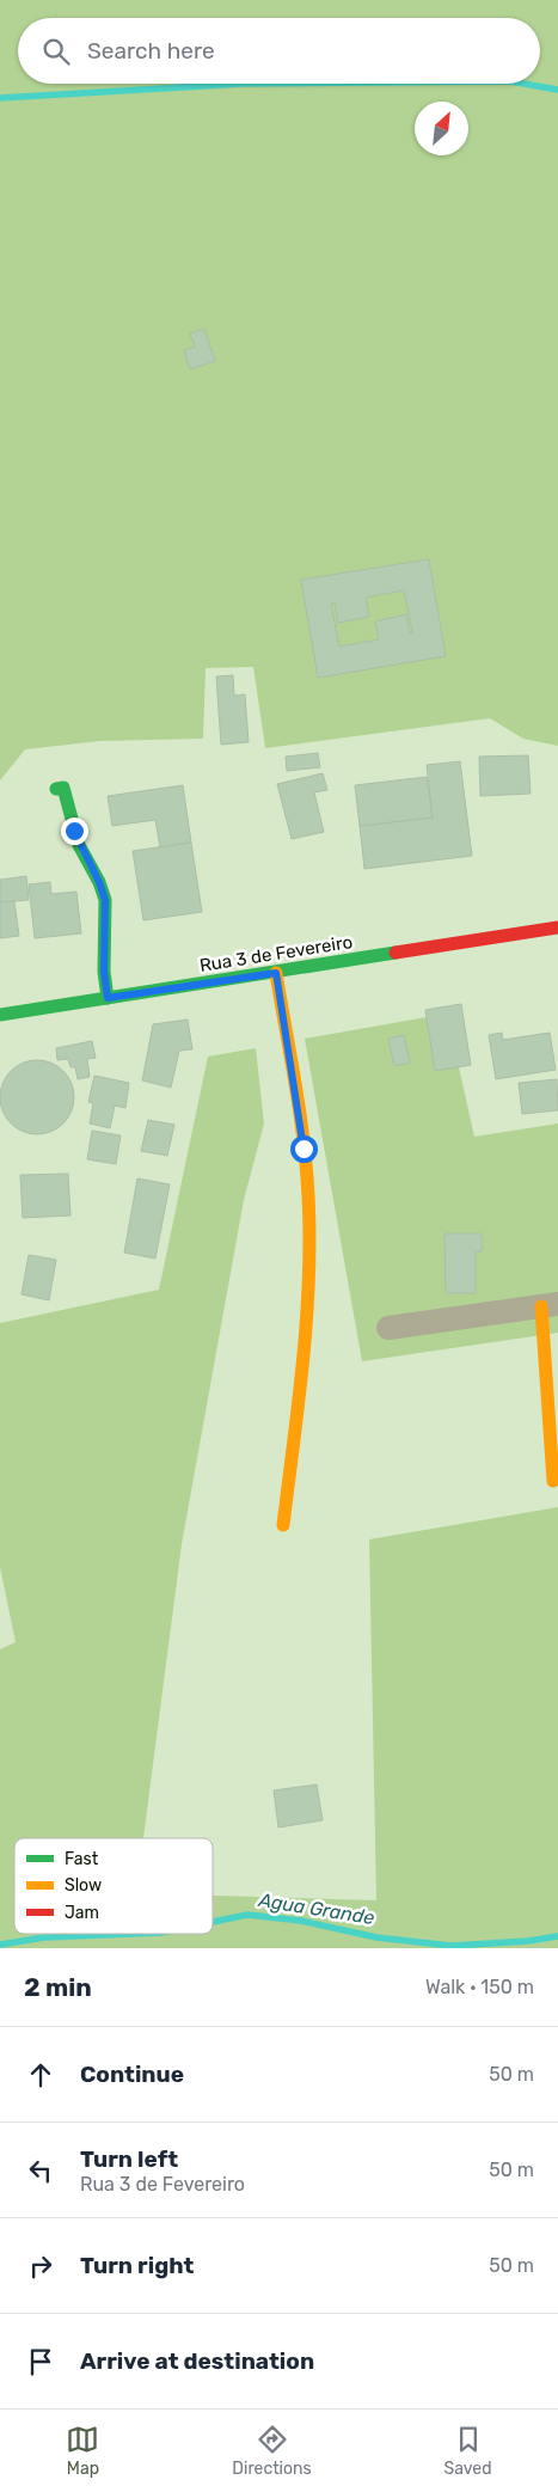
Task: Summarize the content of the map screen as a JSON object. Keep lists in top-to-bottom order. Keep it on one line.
{"streets":{"street":["Rua 3 de Fevereiro"]},"water":["Agua Grande"],"legend":["Fast","Slow","Jam"],"north":"top right","page":{"search":"Search here","heading":["2 min","Walk · 150 m"],"list":[["Continue","50 m"],["Turn left","Rua 3 de Fevereiro","50 m"],["Turn right","50 m"],"Arrive at destination"],"nav":["Map","Directions","Saved"]}}
